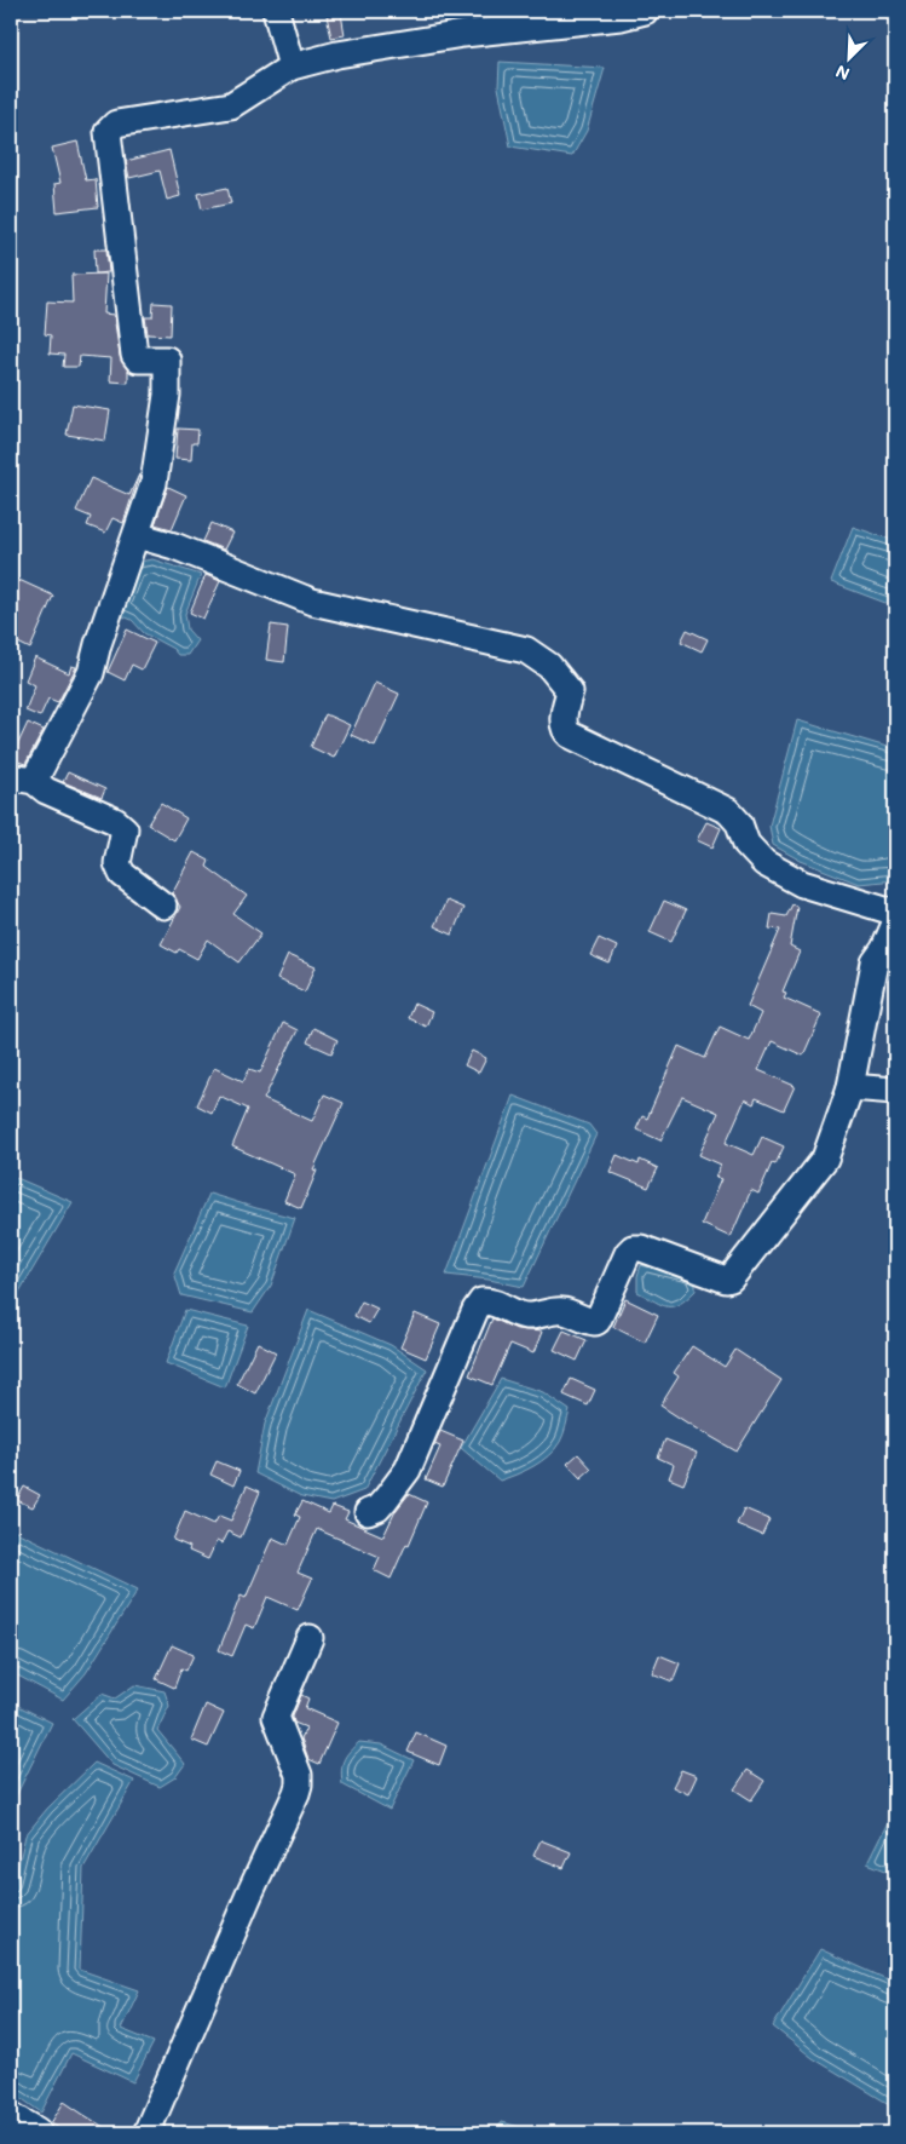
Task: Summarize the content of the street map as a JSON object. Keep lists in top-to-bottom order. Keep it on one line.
{"north":"bottom left"}
